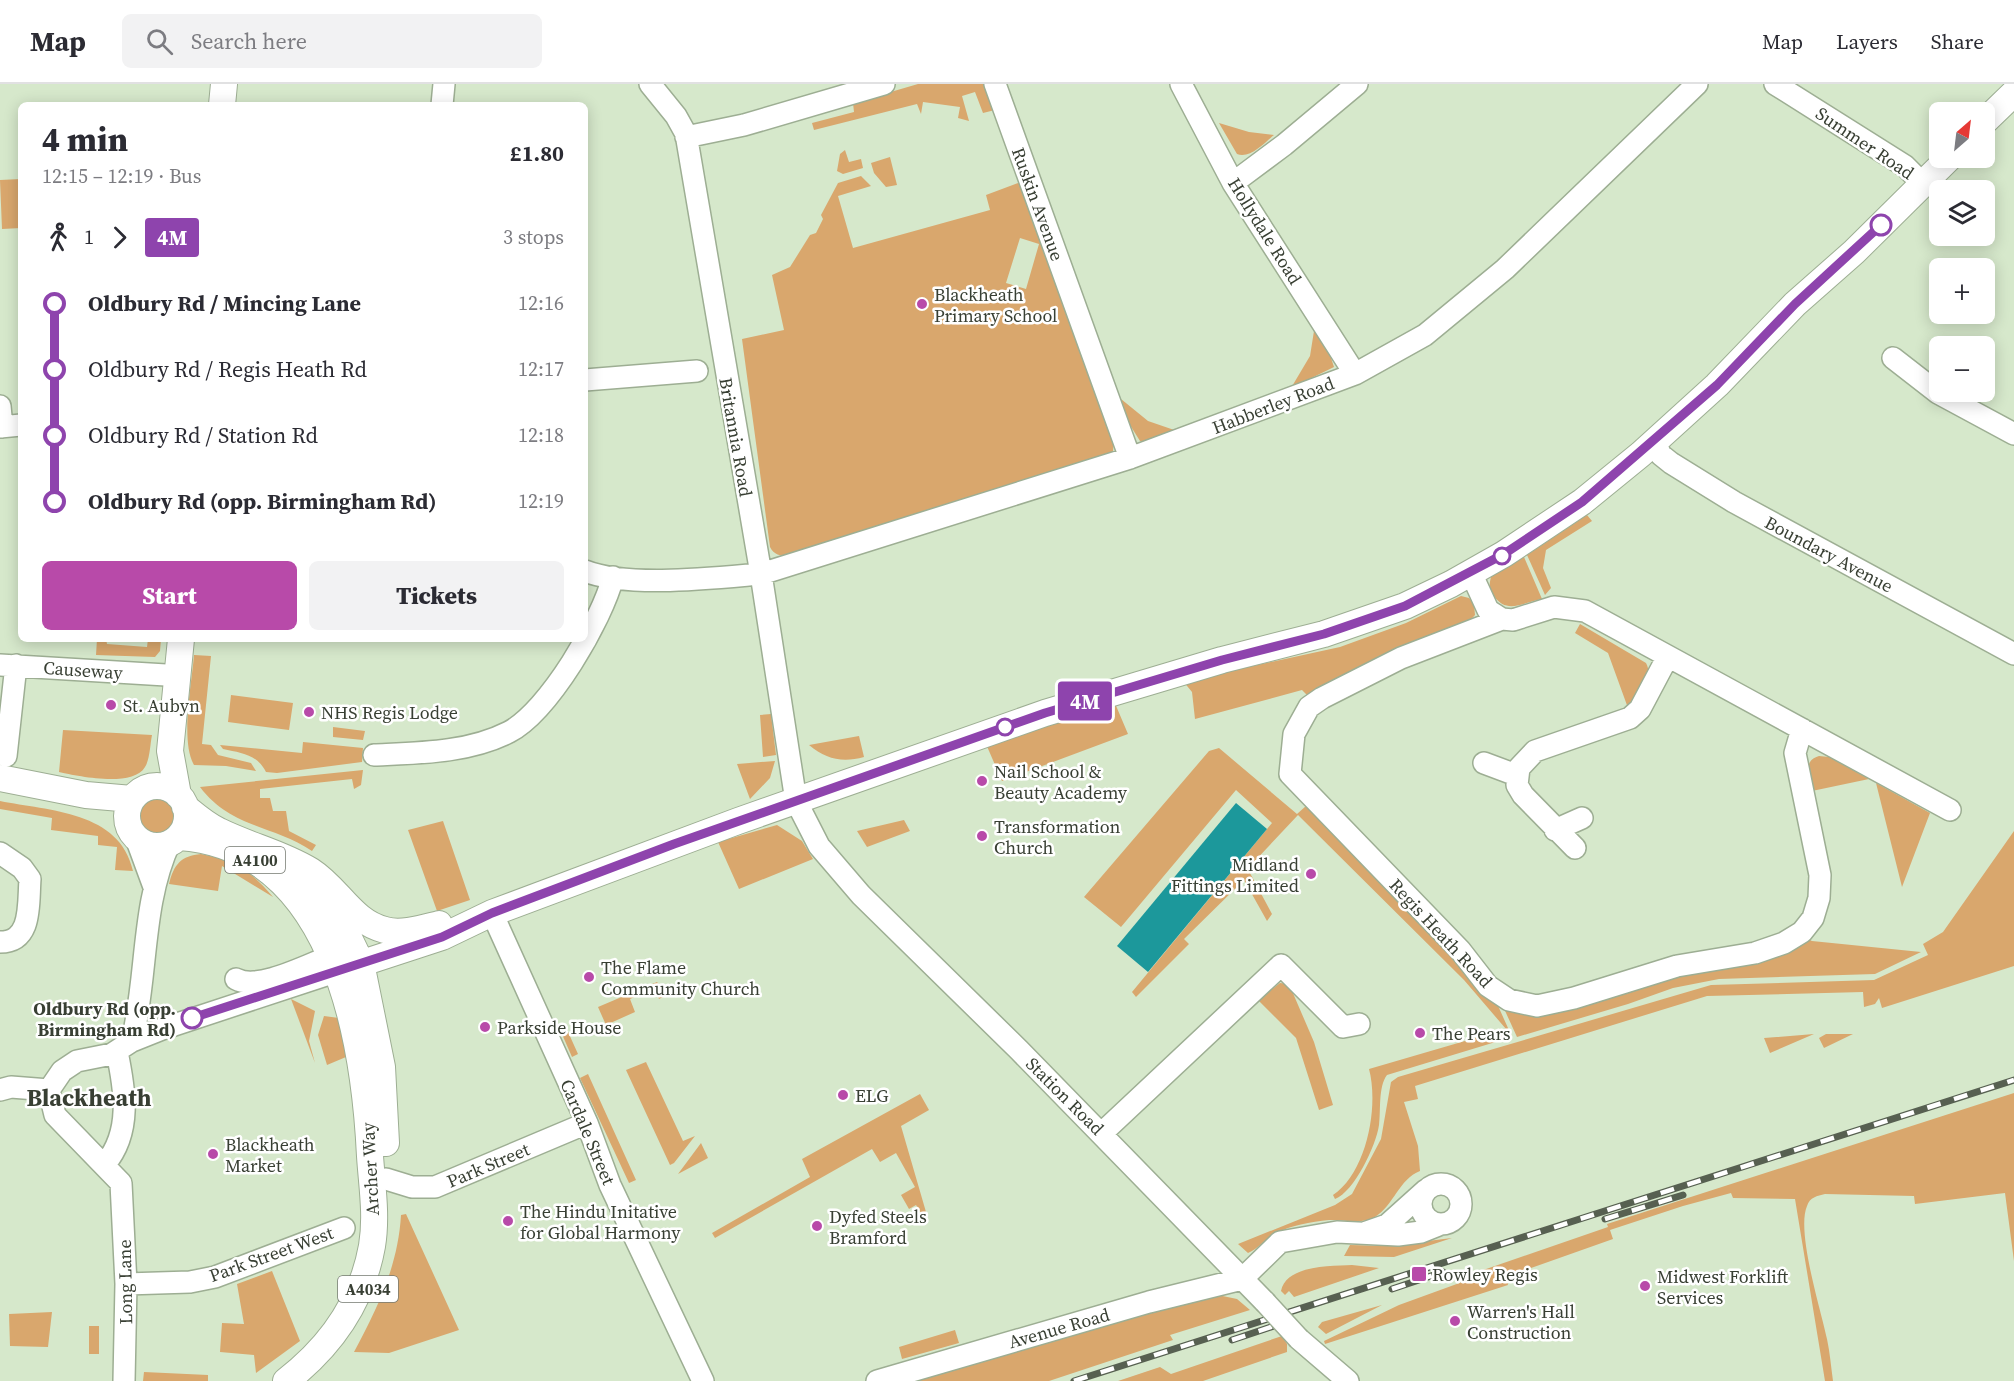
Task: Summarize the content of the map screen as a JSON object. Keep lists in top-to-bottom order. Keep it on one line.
{"streets":{"main road":["A4100","Archer Way","A4034"],"street":["Summer Road","Ruskin Avenue","Hollydale Road","Habberley Road","Britannia Road","Boundary Avenue","Causeway","Regis Heath Road","Station Road","Cardale Street","Park Street","Park Street West","Long Lane","Avenue Road"]},"crossings":[["Ruskin Avenue","Habberley Road"],["Hollydale Road","Habberley Road"],["Habberley Road","Britannia Road"],["Britannia Road","Station Road"],["A4100","Cardale Street"],["A4100","Archer Way"],["Station Road","Avenue Road"],["Cardale Street","Park Street"],["Park Street","Archer Way"],["Park Street West","Long Lane"]],"districts":["Blackheath"],"places":{"other":["Blackheath Primary School","St. Aubyn","NHS Regis Lodge","Nail School & Beauty Academy","Transformation Church","Midland Fittings Limited","The Flame Community Church","Oldbury Rd (opp. Birmingham Rd)","Parkside House","The Pears","ELG","Blackheath Market","The Hindu Initative for Global Harmony","Dyfed Steels Bramford","Midwest Forklift Services","Warren's Hall Construction"],"transit":["Rowley Regis"]},"lines":["bus line 4M"],"north":"top right","page":{"header":"Map","search":"Search here","nav":["Map","Layers","Share"],"on_map":"4M","map_buttons":["+","−"],"heading":["4 min","12:15 – 12:19 · Bus","£1.80"],"legs":["1","4M","3 stops"],"list":[{"name":"Oldbury Rd / Mincing Lane","value":"12:16"},{"name":"Oldbury Rd / Regis Heath Rd","value":"12:17"},{"name":"Oldbury Rd / Station Rd","value":"12:18"},{"name":"Oldbury Rd (opp. Birmingham Rd)","value":"12:19"}],"buttons":["Start","Tickets"]}}
